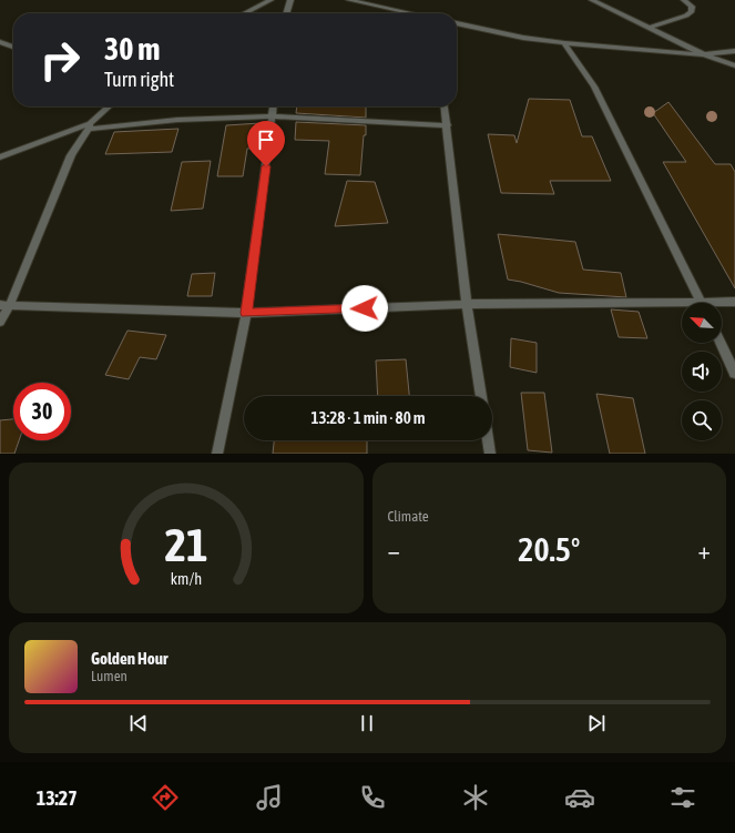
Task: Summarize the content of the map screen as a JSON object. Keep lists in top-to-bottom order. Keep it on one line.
{"north":"top left","page":{"turn":["30 m","Turn right"],"limit":"30","trip":"13:28 · 1 min · 80 m","tile":"Climate","heat":["−","20.5°","+"],"song":["Golden Hour","Lumen"],"tabs":"13:27","gauge":["21","km/h"]}}
